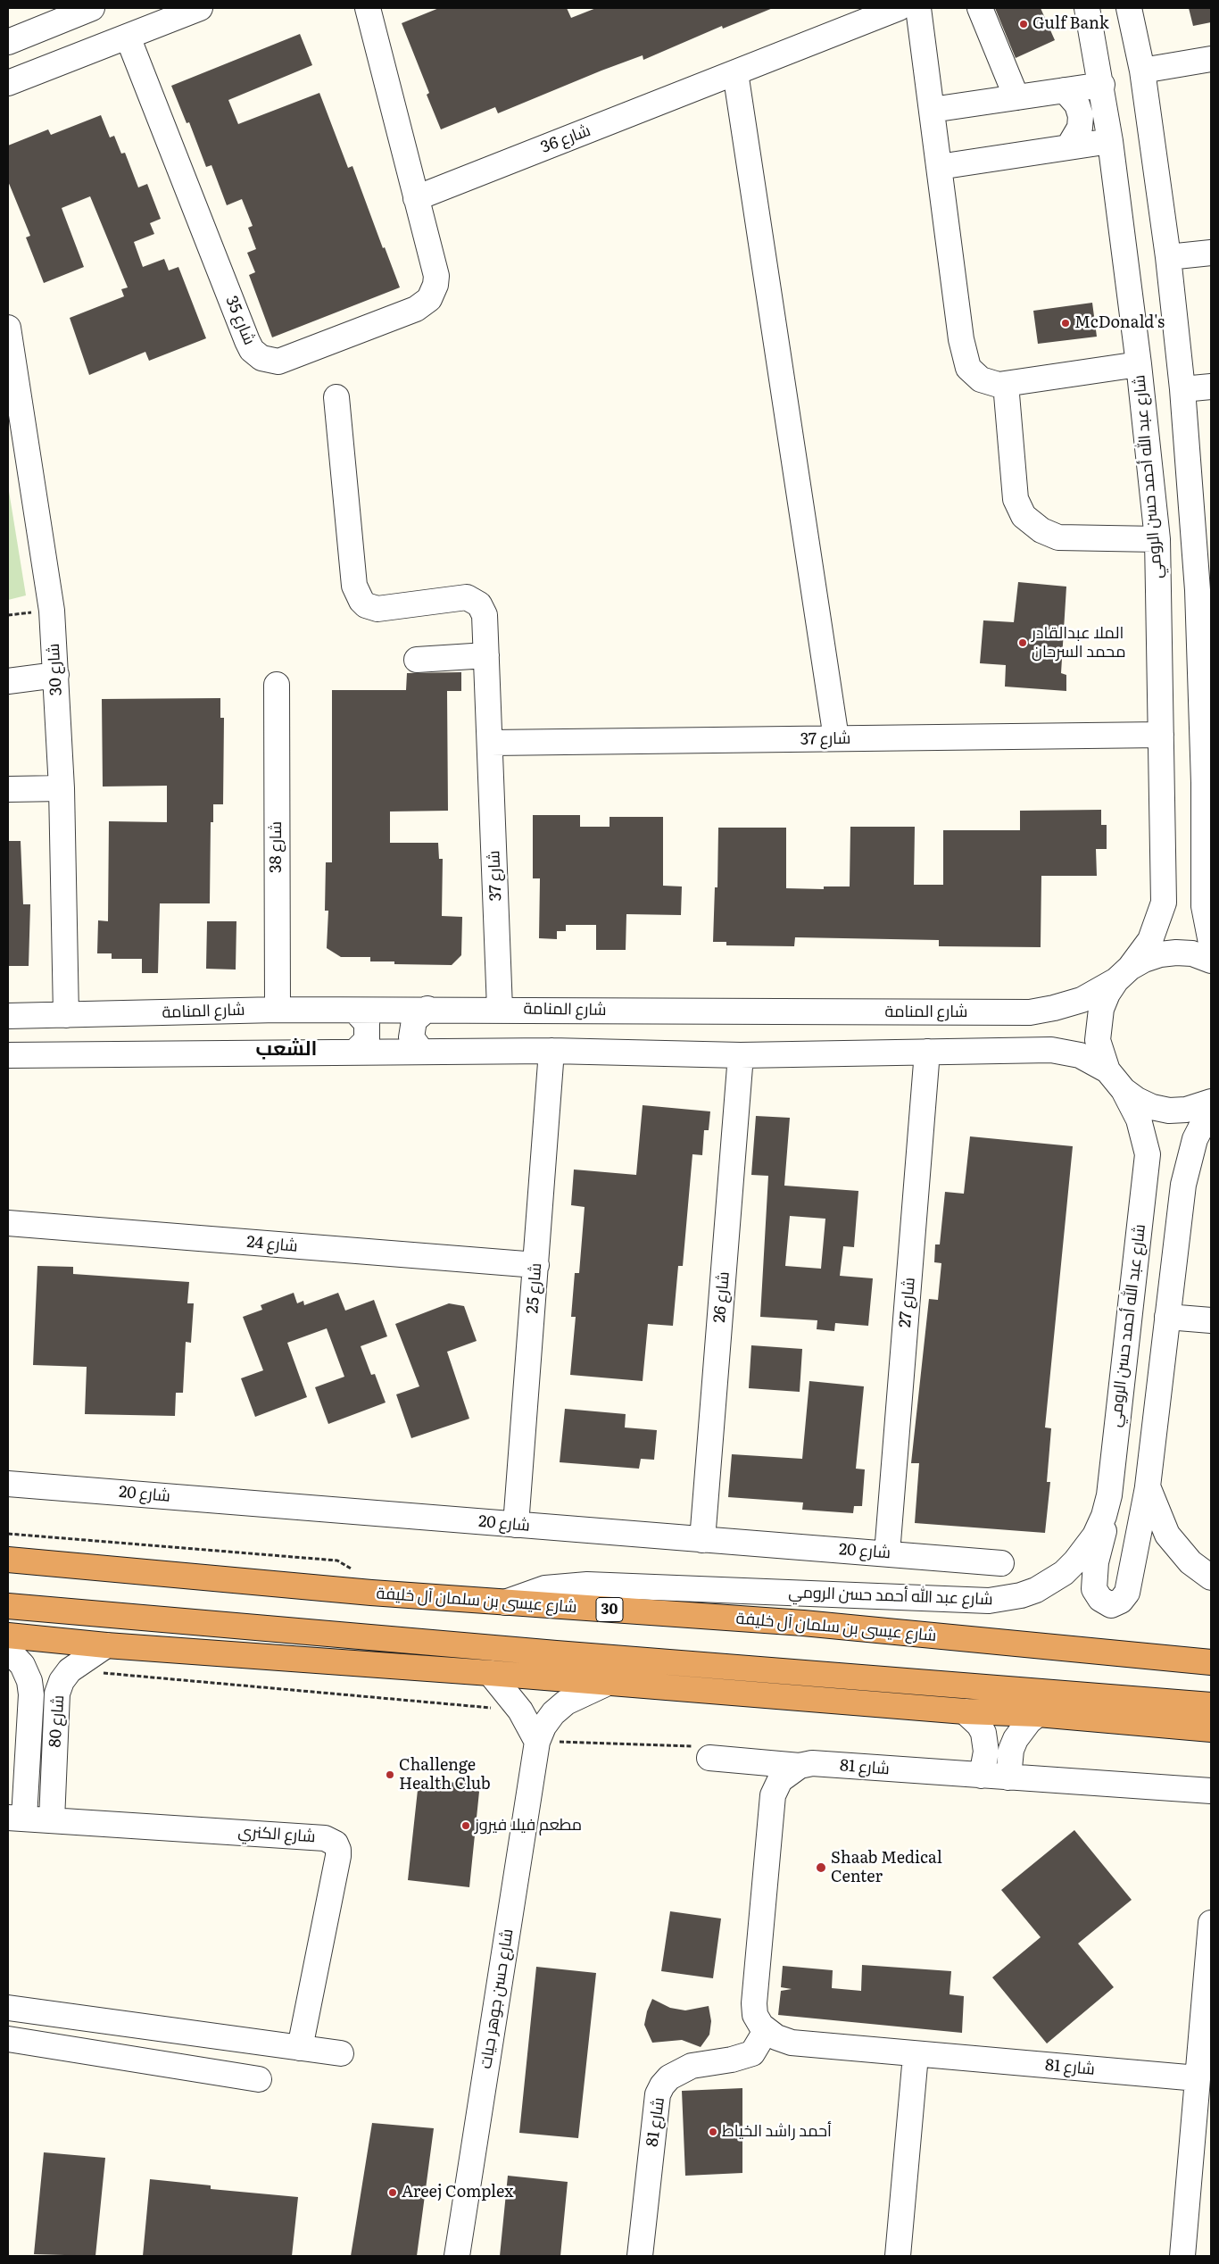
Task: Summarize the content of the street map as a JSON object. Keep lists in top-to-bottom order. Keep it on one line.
{"streets":{"highway":["شارع عيسى بن سلمان آل خليفة","30"],"street":["شارع 36","شارع 35","شارع عبد الله أحمد حسن الرومي","شارع 30","شارع 37","شارع 38","شارع المنامة","شارع 24","شارع 25","شارع 26","شارع 27","شارع 20","شارع 80","شارع 81","شارع الكنري","شارع حسن جوهر حيات"]},"crossings":[["شارع 36","شارع 35"],["شارع عبد الله أحمد حسن الرومي","شارع 37"],["شارع عبد الله أحمد حسن الرومي","شارع المنامة"],["شارع عبد الله أحمد حسن الرومي","شارع عيسى بن سلمان آل خليفة"],["شارع 30","شارع المنامة"],["شارع 37","شارع المنامة"],["شارع 38","شارع المنامة"],["شارع 24","شارع 25"],["شارع 25","شارع 20"],["شارع 26","شارع 20"],["شارع 27","شارع 20"],["شارع 80","شارع الكنري"]],"districts":["الشعب"],"places":["Gulf Bank","McDonald's","الملا عبدالقادر محمد السرحان","Challenge Health Club","مطعم فيلا فيروز","Shaab Medical Center","أحمد راشد الخياط","Areej Complex"]}
